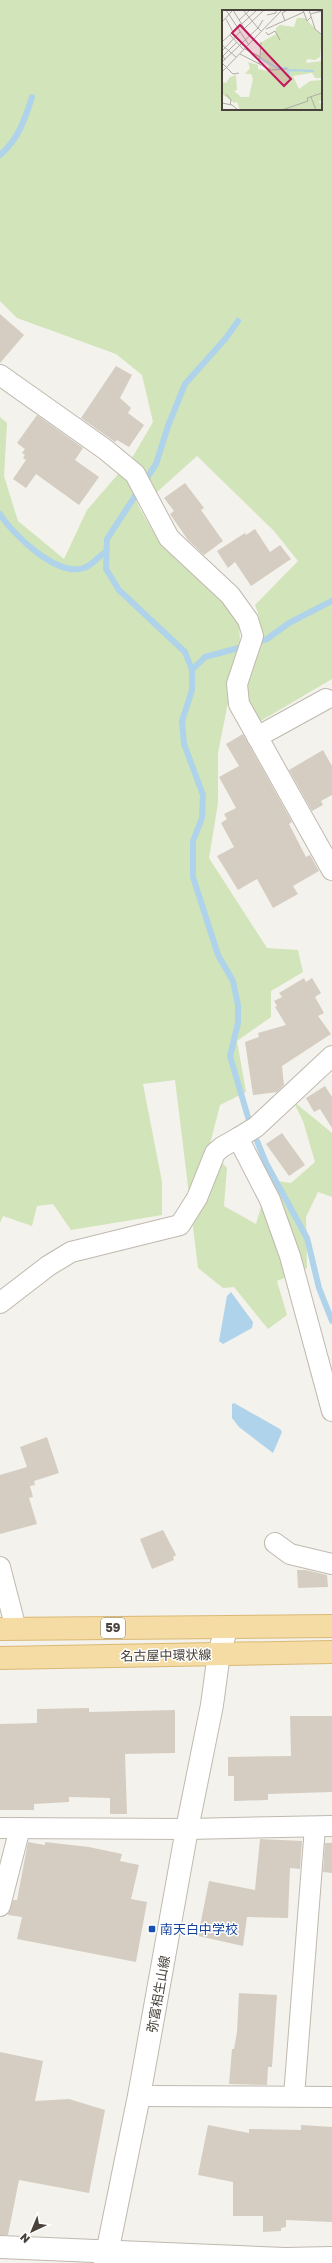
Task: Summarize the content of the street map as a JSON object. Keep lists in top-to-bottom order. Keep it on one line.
{"streets":{"main road":["59","名古屋中環状線"],"street":["弥富相生山線"]},"crossings":[["名古屋中環状線","弥富相生山線"]],"places":{"transit":["南天白中学校"]},"north":"bottom left"}
